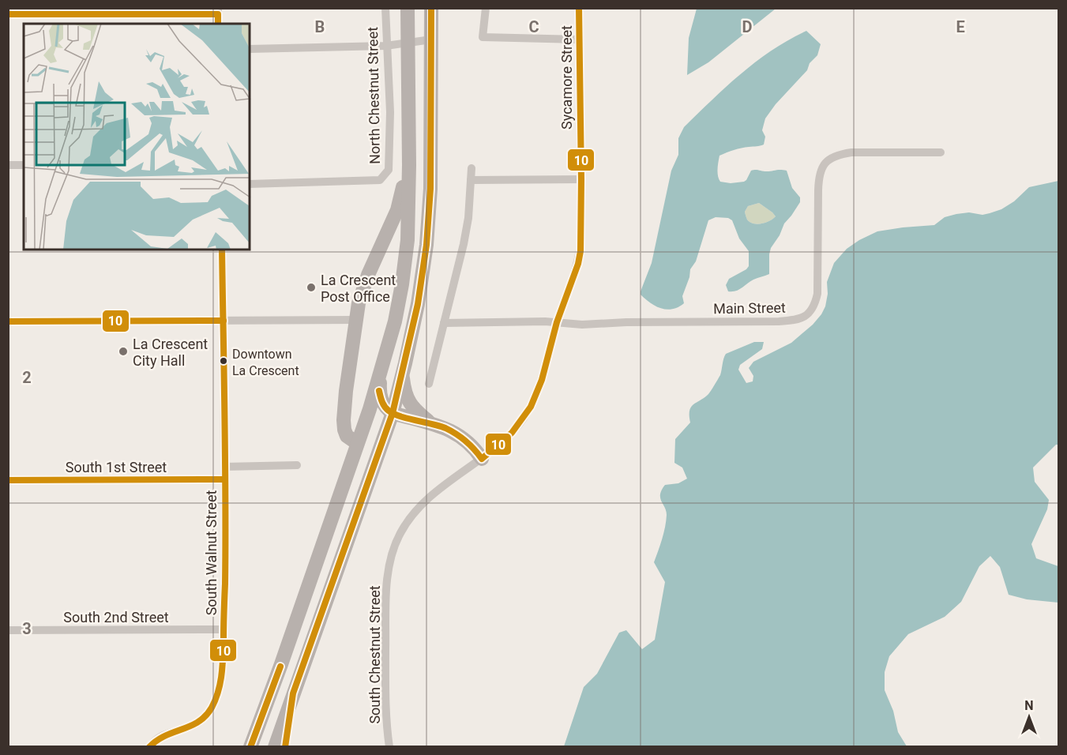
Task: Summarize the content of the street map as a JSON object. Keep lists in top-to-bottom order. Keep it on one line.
{"streets":{"street":["Sycamore Street","North Chestnut Street","Main Street","South 1st Street","South Walnut Street","South 2nd Street","South Chestnut Street"]},"crossings":[["Sycamore Street","Main Street"],["Sycamore Street","South Chestnut Street"],["South 1st Street","South Walnut Street"],["South Walnut Street","South 2nd Street"]],"places":["La Crescent Post Office","La Crescent City Hall","Downtown La Crescent"],"lines":["transit line 10"],"north":"top","grid":{"columns":["B","C","D","E"],"rows":["2","3"]}}
